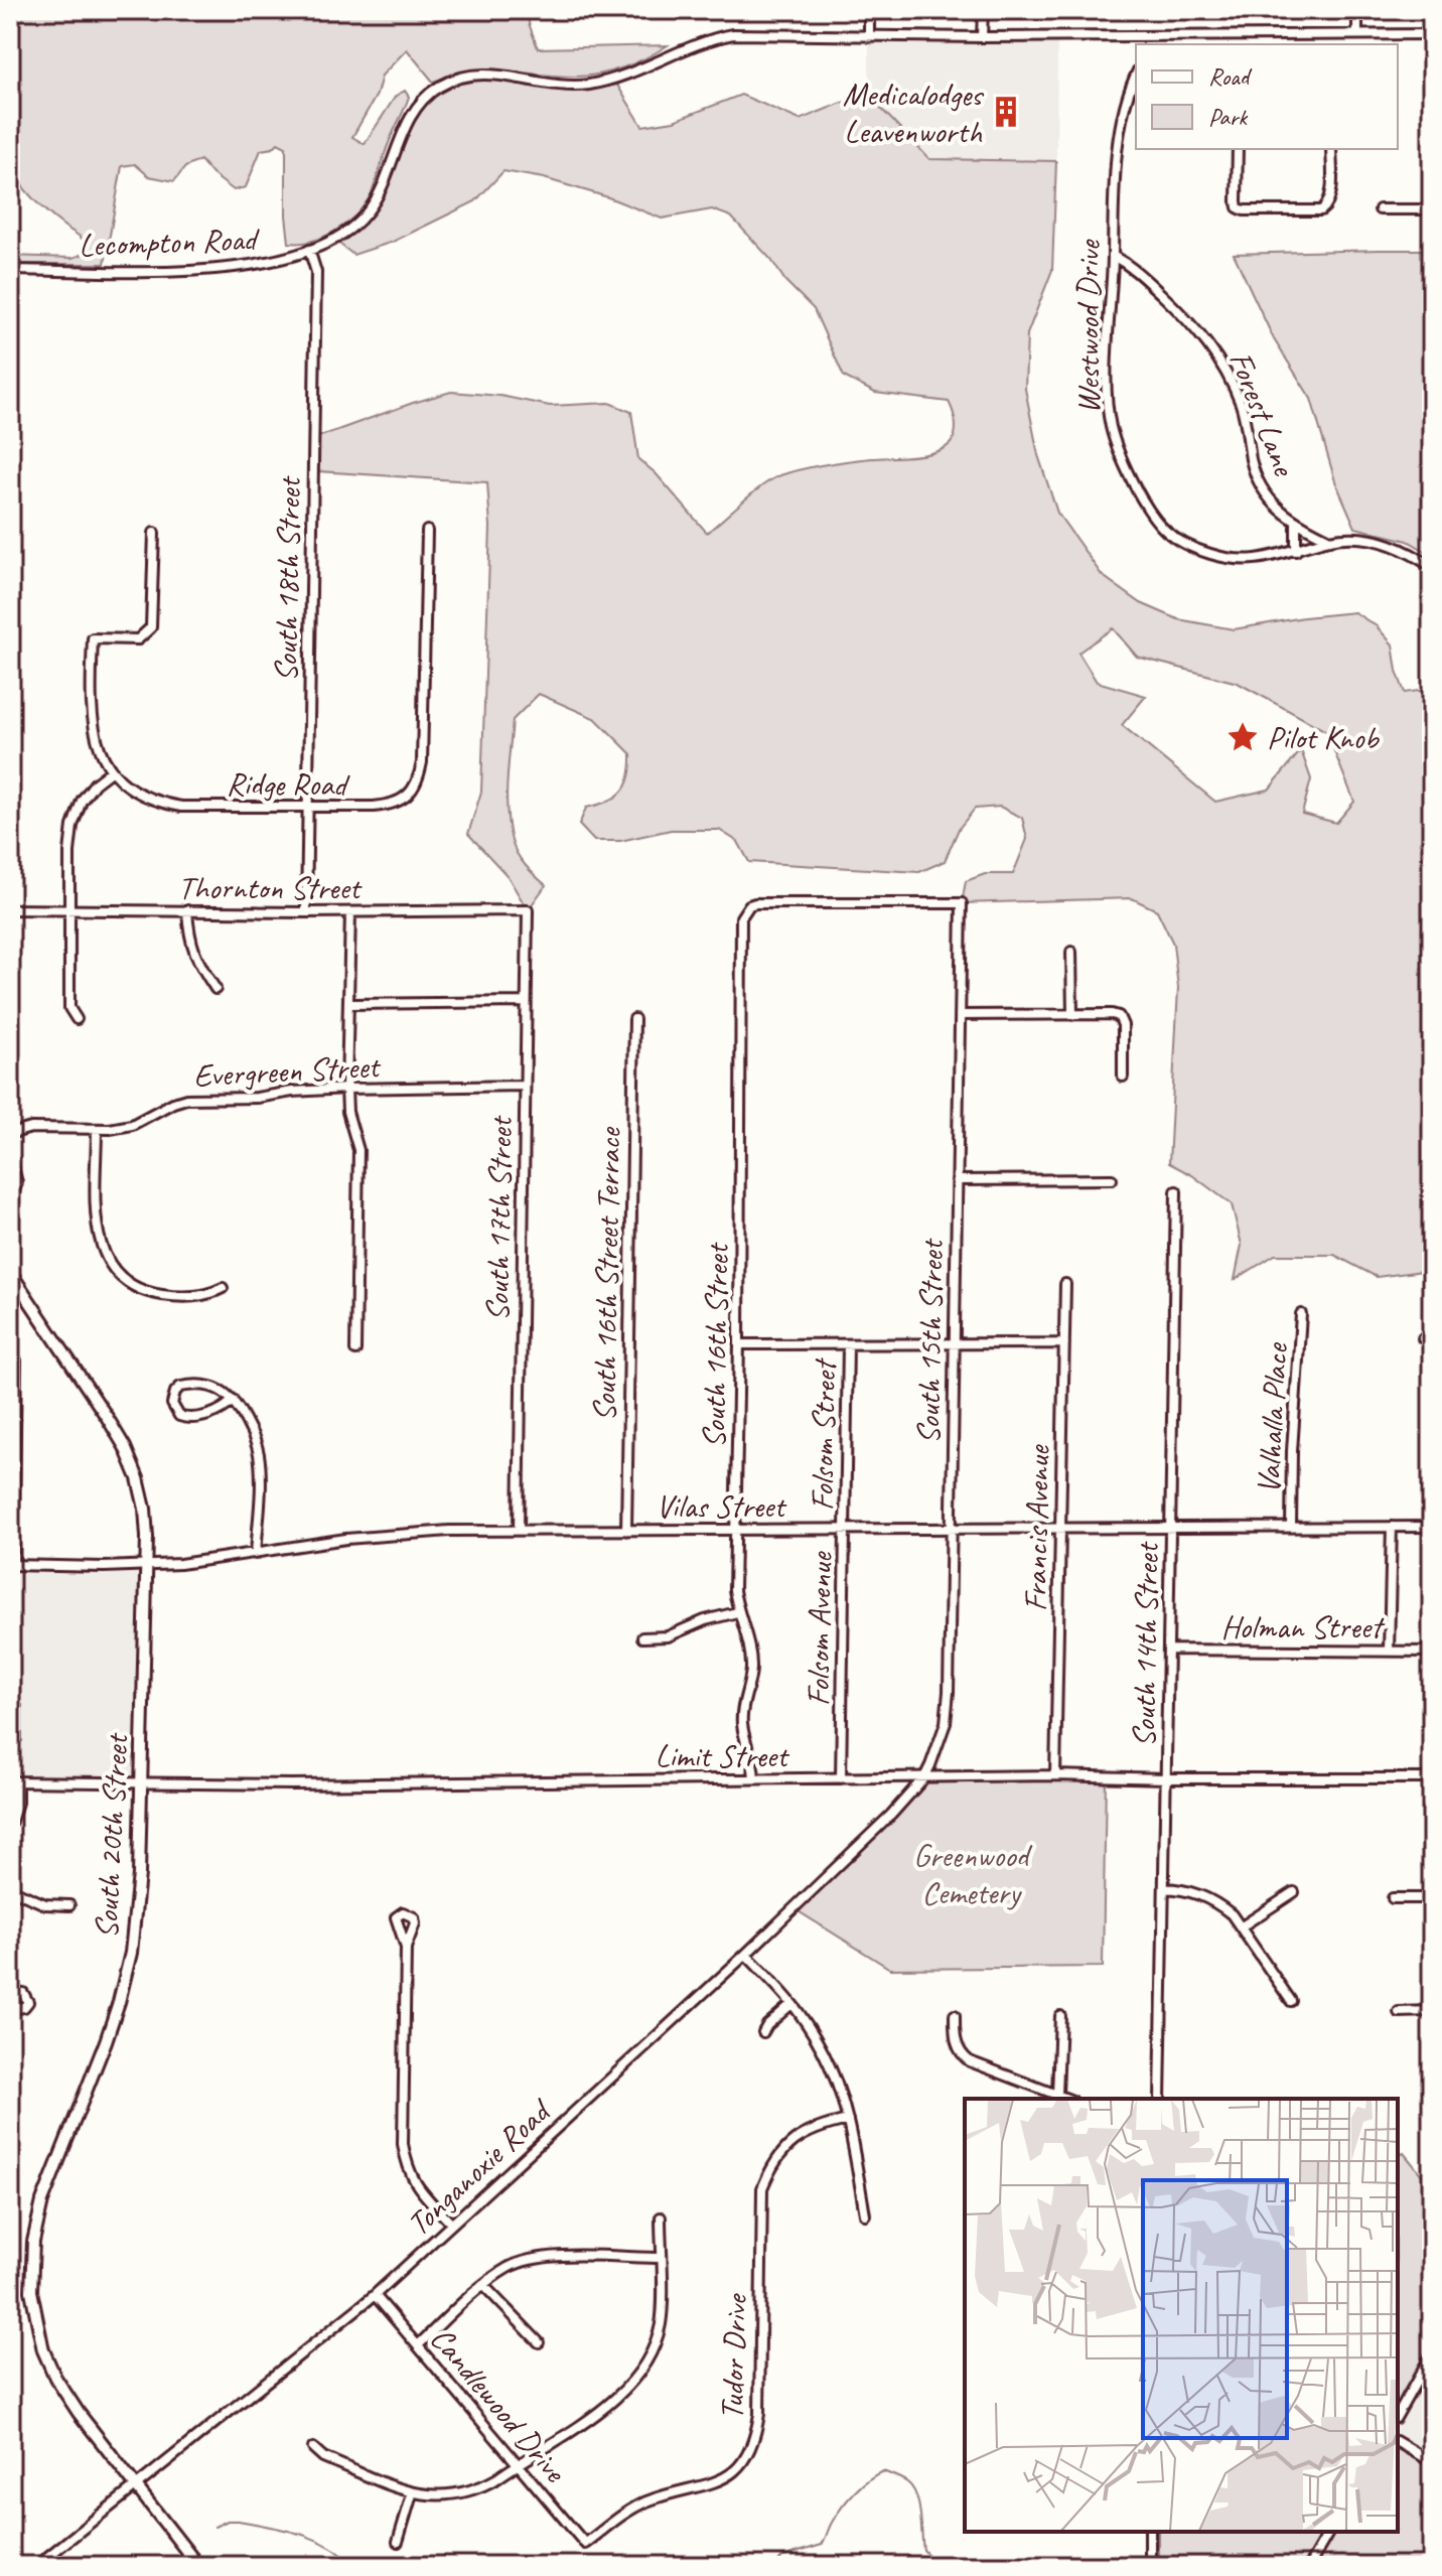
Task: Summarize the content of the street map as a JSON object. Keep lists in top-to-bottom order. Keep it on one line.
{"streets":{"main road":["South 20th Street"],"street":["Lecompton Road","Westwood Drive","Forest Lane","South 18th Street","Ridge Road","Thornton Street","Evergreen Street","South 17th Street","South 16th Street Terrace","South 15th Street","South 16th Street","Valhalla Place","Folsom Street","Vilas Street","Francis Avenue","Holman Street","Folsom Avenue","South 14th Street","Limit Street","Tonganoxie Road","Tudor Drive","Candlewood Drive"]},"crossings":[["Lecompton Road","South 18th Street"],["Westwood Drive","Forest Lane"],["South 18th Street","Ridge Road"],["South 18th Street","Thornton Street"],["Thornton Street","South 17th Street"],["Evergreen Street","South 17th Street"],["South 17th Street","Vilas Street"],["South 16th Street Terrace","Vilas Street"],["South 15th Street","South 16th Street"],["South 15th Street","Vilas Street"],["South 15th Street","Limit Street"],["South 15th Street","Tonganoxie Road"],["South 16th Street","Vilas Street"],["South 16th Street","Limit Street"],["Valhalla Place","Vilas Street"],["Folsom Street","Vilas Street"],["Folsom Street","Folsom Avenue"],["Vilas Street","Francis Avenue"],["Vilas Street","Folsom Avenue"],["Vilas Street","South 14th Street"],["Vilas Street","South 20th Street"],["Francis Avenue","Limit Street"],["Holman Street","South 14th Street"],["Folsom Avenue","Limit Street"],["South 14th Street","Limit Street"],["Limit Street","South 20th Street"],["Limit Street","Tonganoxie Road"],["South 20th Street","Tonganoxie Road"],["Tonganoxie Road","Candlewood Drive"],["Tudor Drive","Candlewood Drive"]],"parks":["Greenwood Cemetery"],"places":{"building":["Medicalodges Leavenworth"],"place":["Pilot Knob"]},"legend":["Road","Park"]}
